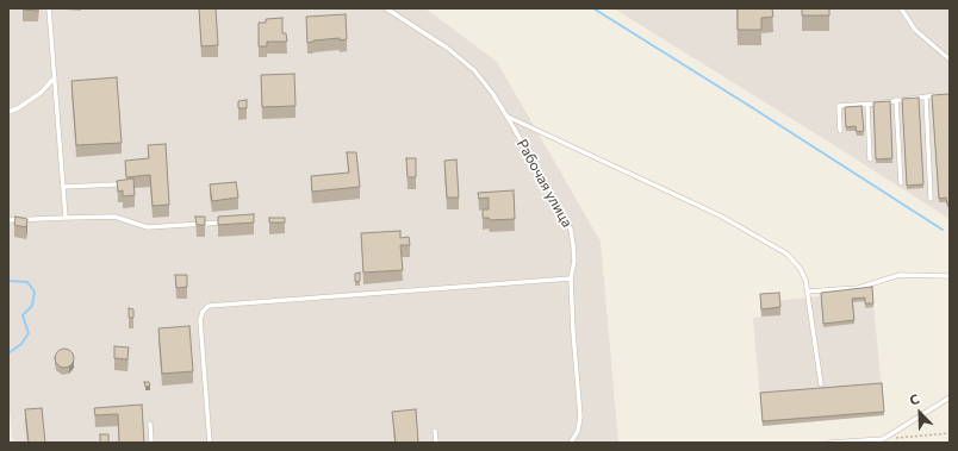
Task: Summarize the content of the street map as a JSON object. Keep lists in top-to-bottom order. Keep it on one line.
{"streets":{"lane":["Рабочая улица"]},"north":"top left"}
